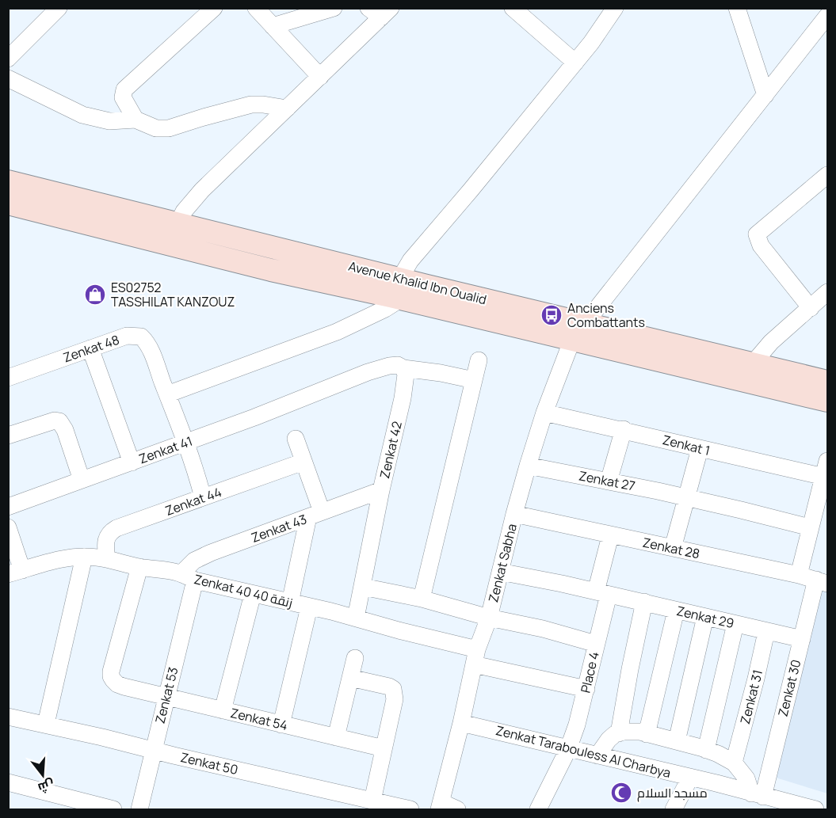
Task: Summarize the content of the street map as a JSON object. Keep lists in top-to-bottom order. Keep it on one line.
{"streets":{"main road":["Avenue Khalid Ibn Oualid"],"street":["Zenkat 48","Zenkat 1","Zenkat 41","Zenkat 42","Zenkat 27","Zenkat 44","Zenkat 43","Zenkat 28","Zenkat Sabha","Zenkat 40 زنقة 40","Zenkat 29","Place 4","Zenkat 30","Zenkat 53","Zenkat 31","Zenkat 54","Zenkat Tarabouless Al Charbya","Zenkat 50"]},"crossings":[["Avenue Khalid Ibn Oualid","Zenkat Sabha"],["Zenkat 1","Zenkat Sabha"],["Zenkat 41","Zenkat 42"],["Zenkat 42","Zenkat 43"],["Zenkat 42","Zenkat 40 زنقة 40"],["Zenkat 27","Zenkat Sabha"],["Zenkat 44","Zenkat 40 زنقة 40"],["Zenkat 43","Zenkat 40 زنقة 40"],["Zenkat 43","Zenkat 53"],["Zenkat 28","Zenkat Sabha"],["Zenkat 28","Place 4"],["Zenkat 28","Zenkat 30"],["Zenkat Sabha","Zenkat 40 زنقة 40"],["Zenkat Sabha","Zenkat 29"],["Zenkat Sabha","Zenkat Tarabouless Al Charbya"],["Zenkat 40 زنقة 40","Place 4"],["Zenkat 40 زنقة 40","Zenkat 53"],["Zenkat 40 زنقة 40","Zenkat 54"],["Zenkat 29","Place 4"],["Zenkat 29","Zenkat 30"],["Zenkat 29","Zenkat 31"],["Place 4","Zenkat Tarabouless Al Charbya"],["Zenkat 30","Zenkat Tarabouless Al Charbya"],["Zenkat 53","Zenkat 54"],["Zenkat 53","Zenkat 50"]],"places":{"shop":["ES02752 TASSHILAT KANZOUZ"],"bus stop":["Anciens Combattants"],"mosque":["مسجد السلام"]},"north":"bottom"}
